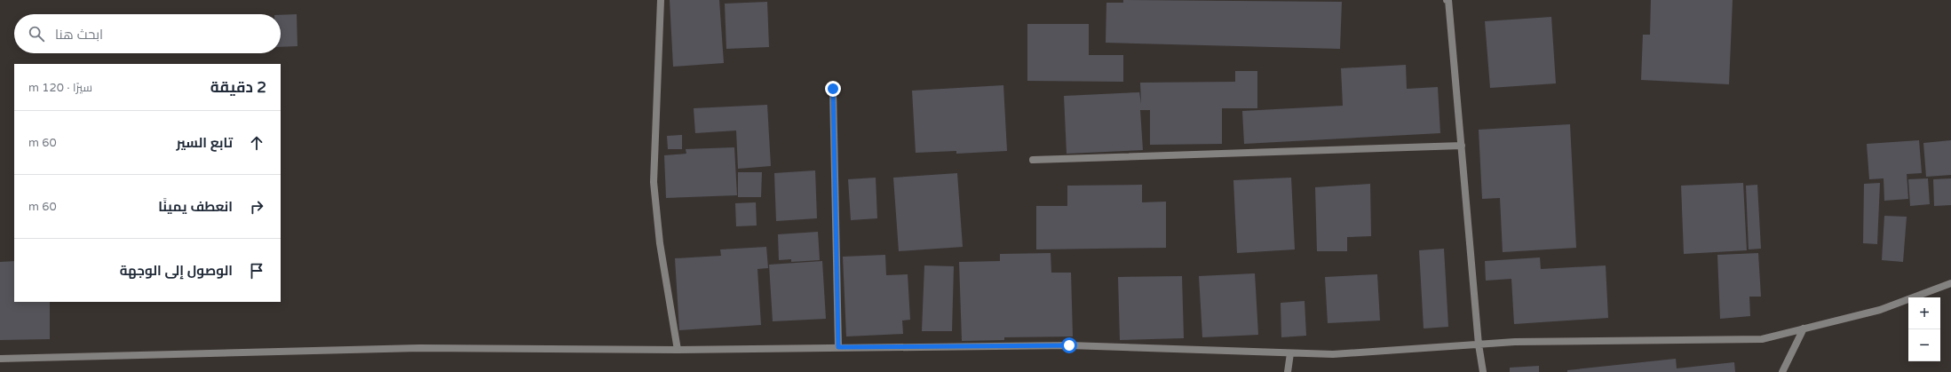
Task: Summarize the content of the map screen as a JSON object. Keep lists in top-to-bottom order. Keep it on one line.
{"page":{"search":"ابحث هنا","heading":["2 دقيقة","سيرًا · 120 m"],"list":[["تابع السير","60 m"],["انعطف يمينًا","60 m"],"الوصول إلى الوجهة"],"map_buttons":["+","−"]}}
